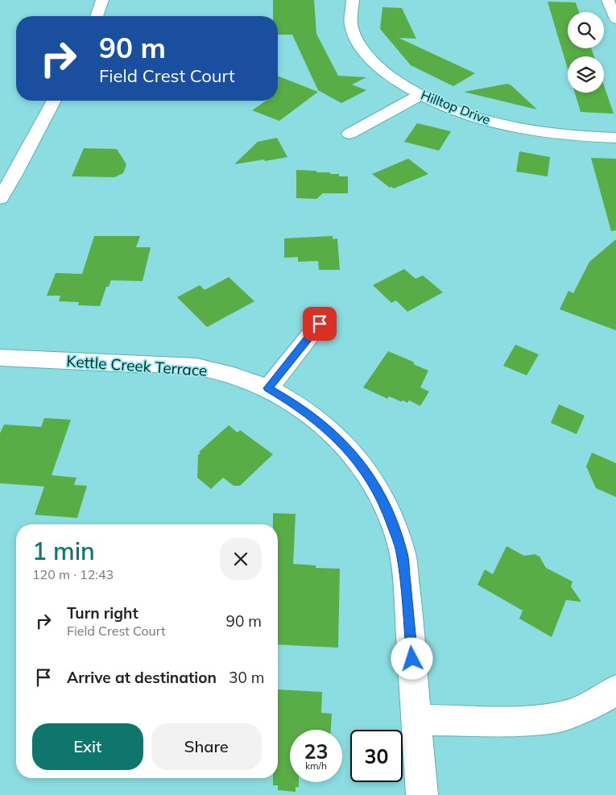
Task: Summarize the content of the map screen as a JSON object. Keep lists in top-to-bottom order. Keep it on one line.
{"streets":{"street":["Hilltop Drive","Kettle Creek Terrace"]},"page":{"turn":["90 m","Field Crest Court"],"heading":["1 min","120 m · 12:43"],"list":[{"name":"Turn right","note":"Field Crest Court","value":"90 m"},{"name":"Arrive at destination","value":"30 m"}],"buttons":["Exit","Share"],"speed":"23 km/h","limit":"30"}}
